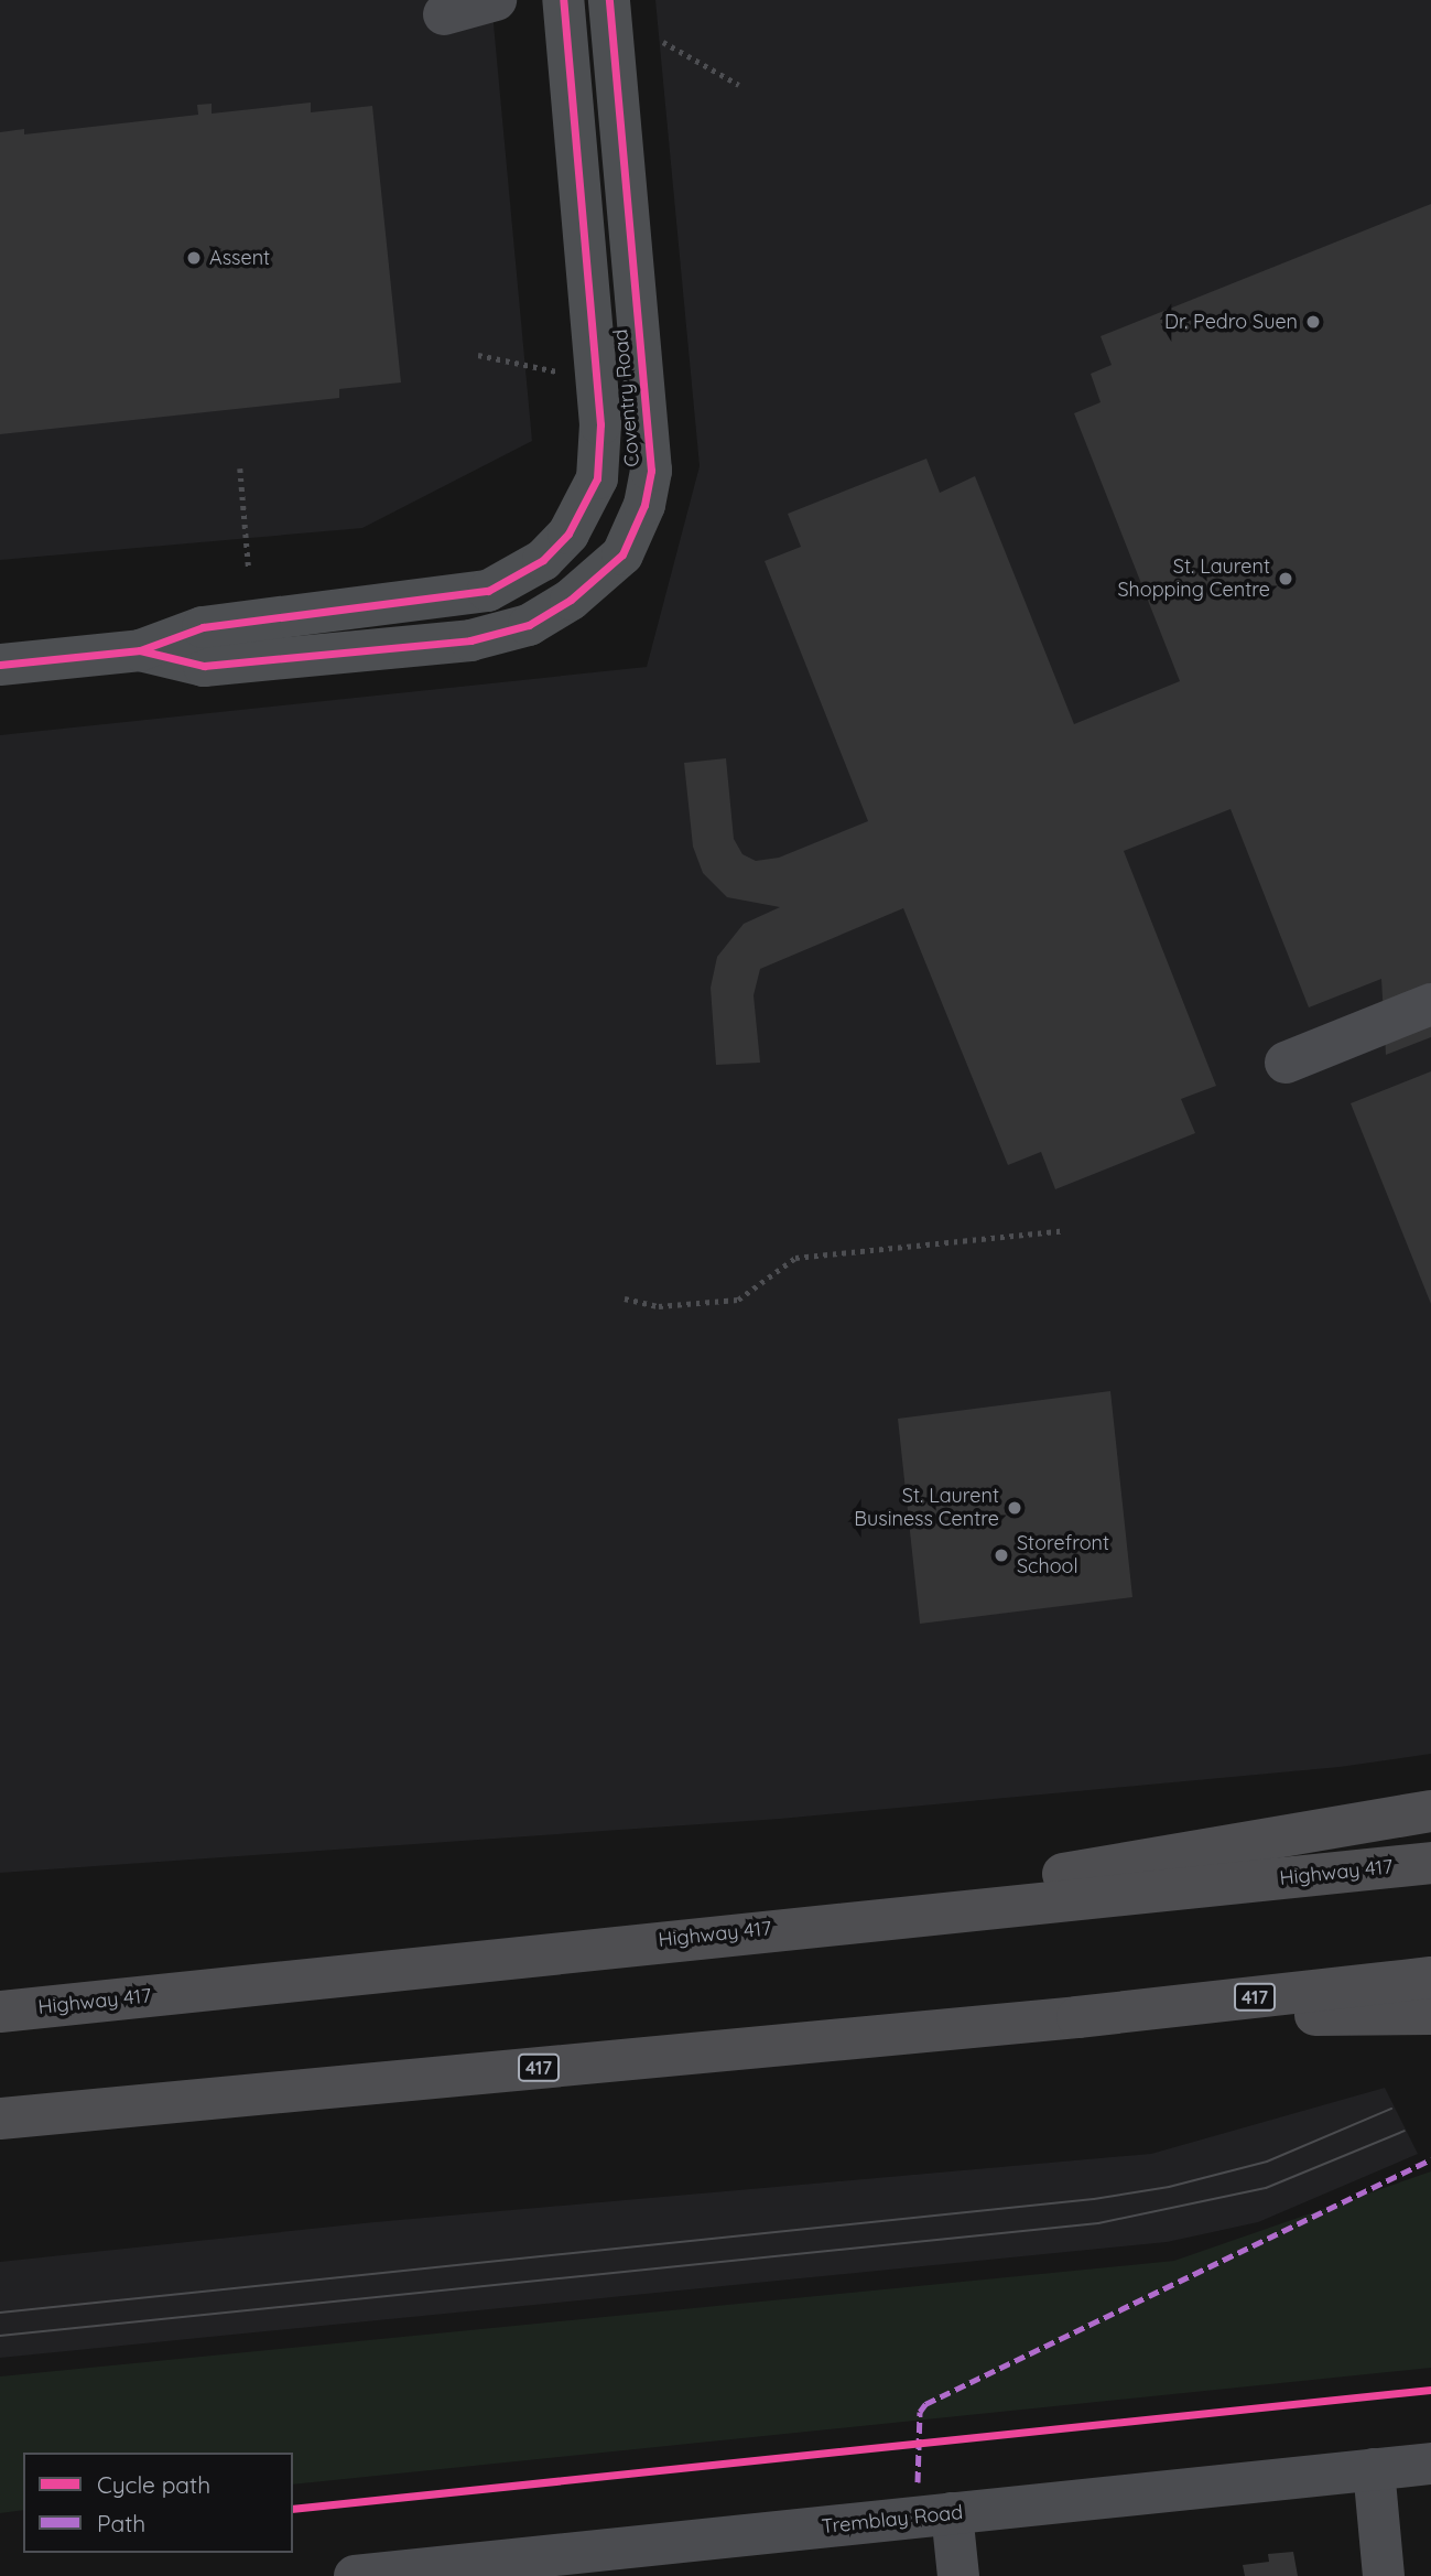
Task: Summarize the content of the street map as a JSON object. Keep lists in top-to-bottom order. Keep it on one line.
{"streets":{"highway":["Highway 417","417"],"main road":["Coventry Road"],"street":["Tremblay Road"]},"places":["Assent","Dr. Pedro Suen","St. Laurent Shopping Centre","St. Laurent Business Centre","Storefront School"],"legend":["Cycle path","Path"]}
